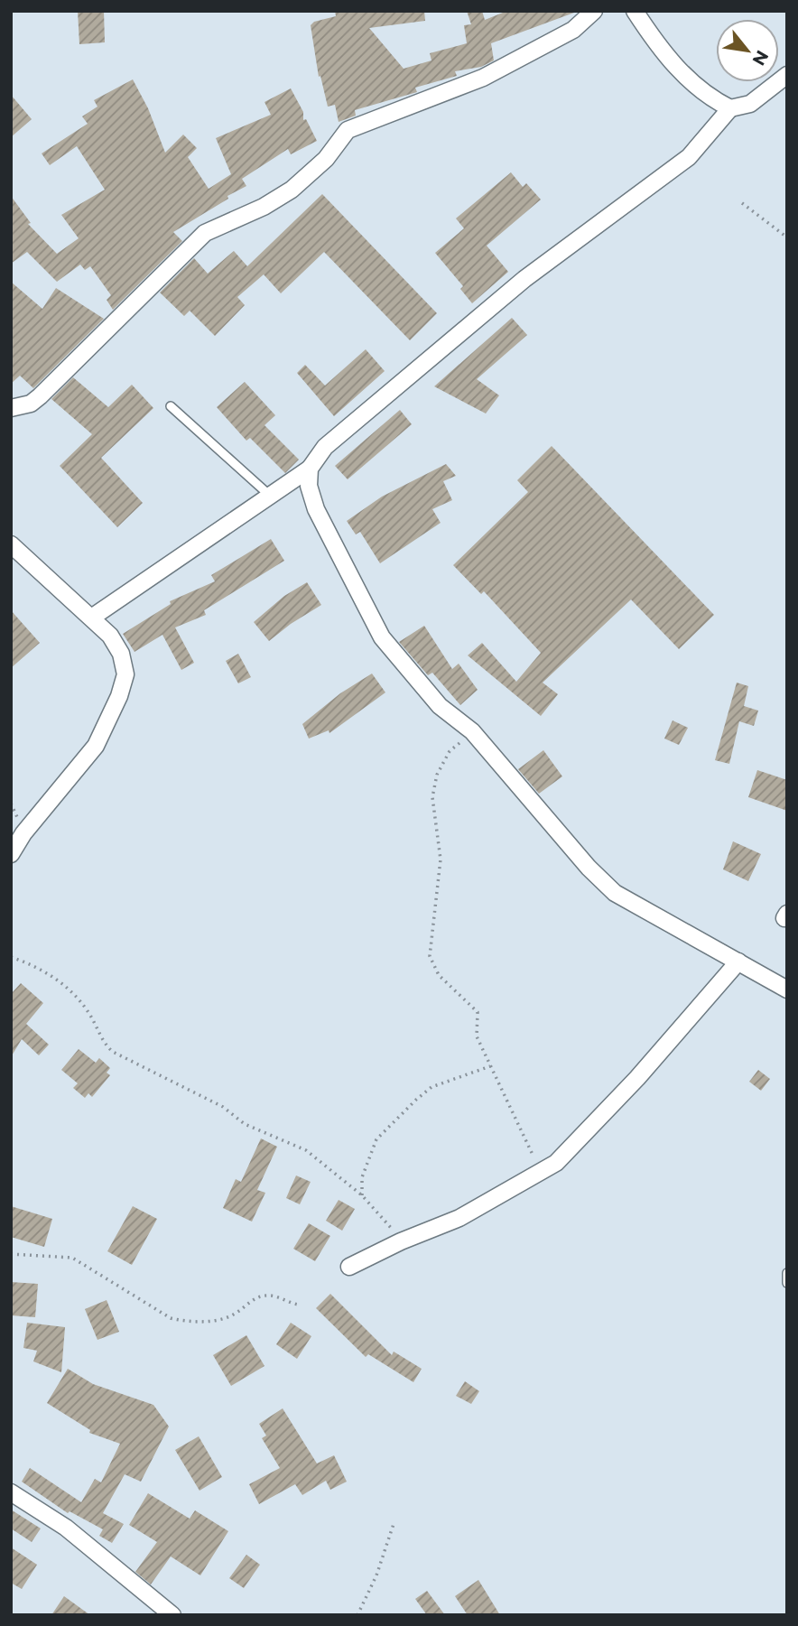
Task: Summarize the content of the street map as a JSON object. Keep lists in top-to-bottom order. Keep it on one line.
{"north":"bottom right"}
